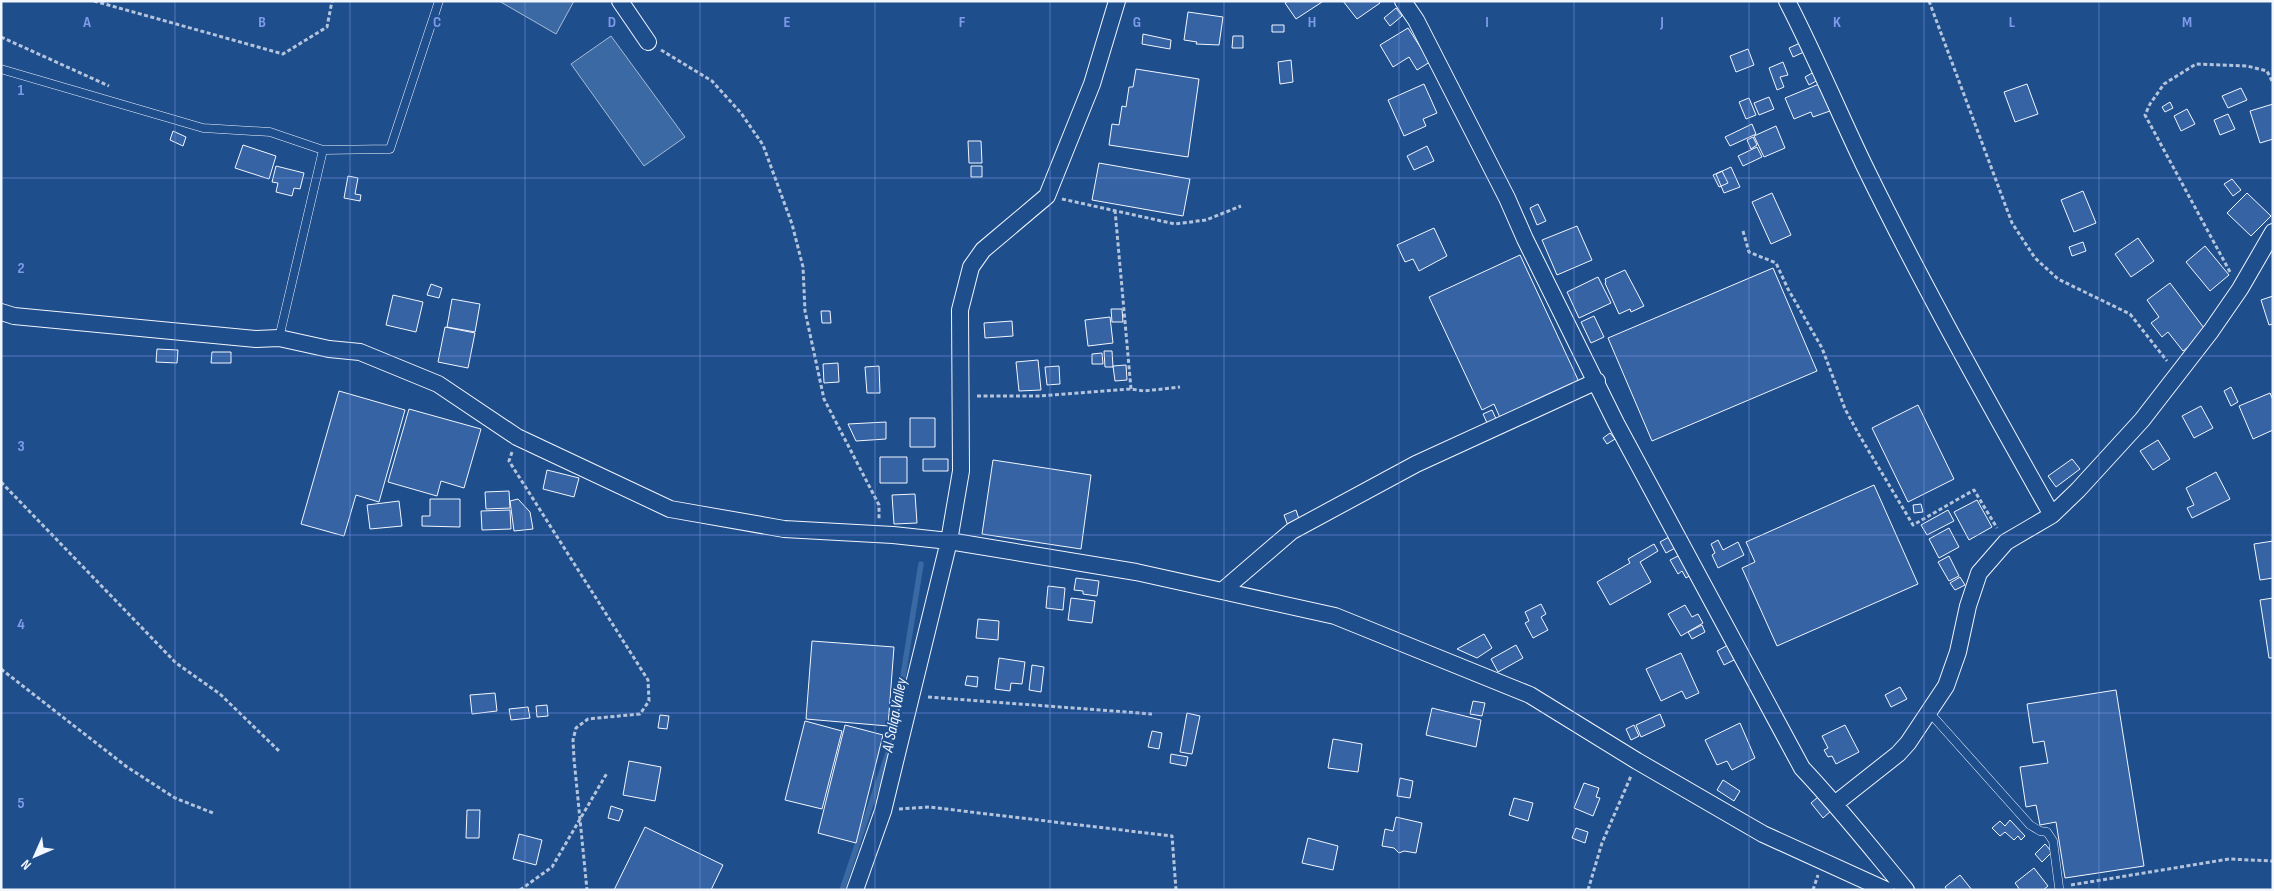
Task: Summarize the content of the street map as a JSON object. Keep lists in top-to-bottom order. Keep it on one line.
{"water":["Al Salqa Valley"],"north":"bottom left","grid":{"columns":["A","B","C","D","E","F","G","H","I","J","K","L","M"],"rows":["1","2","3","4","5"]}}
